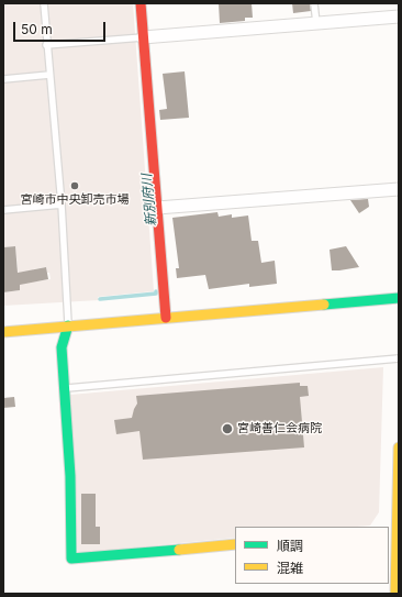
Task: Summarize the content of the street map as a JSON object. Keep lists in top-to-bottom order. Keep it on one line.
{"water":["新別府川"],"places":["宮崎市中央卸売市場","宮崎善仁会病院"],"legend":["順調","混雑"],"scale_bar":"50 m"}
